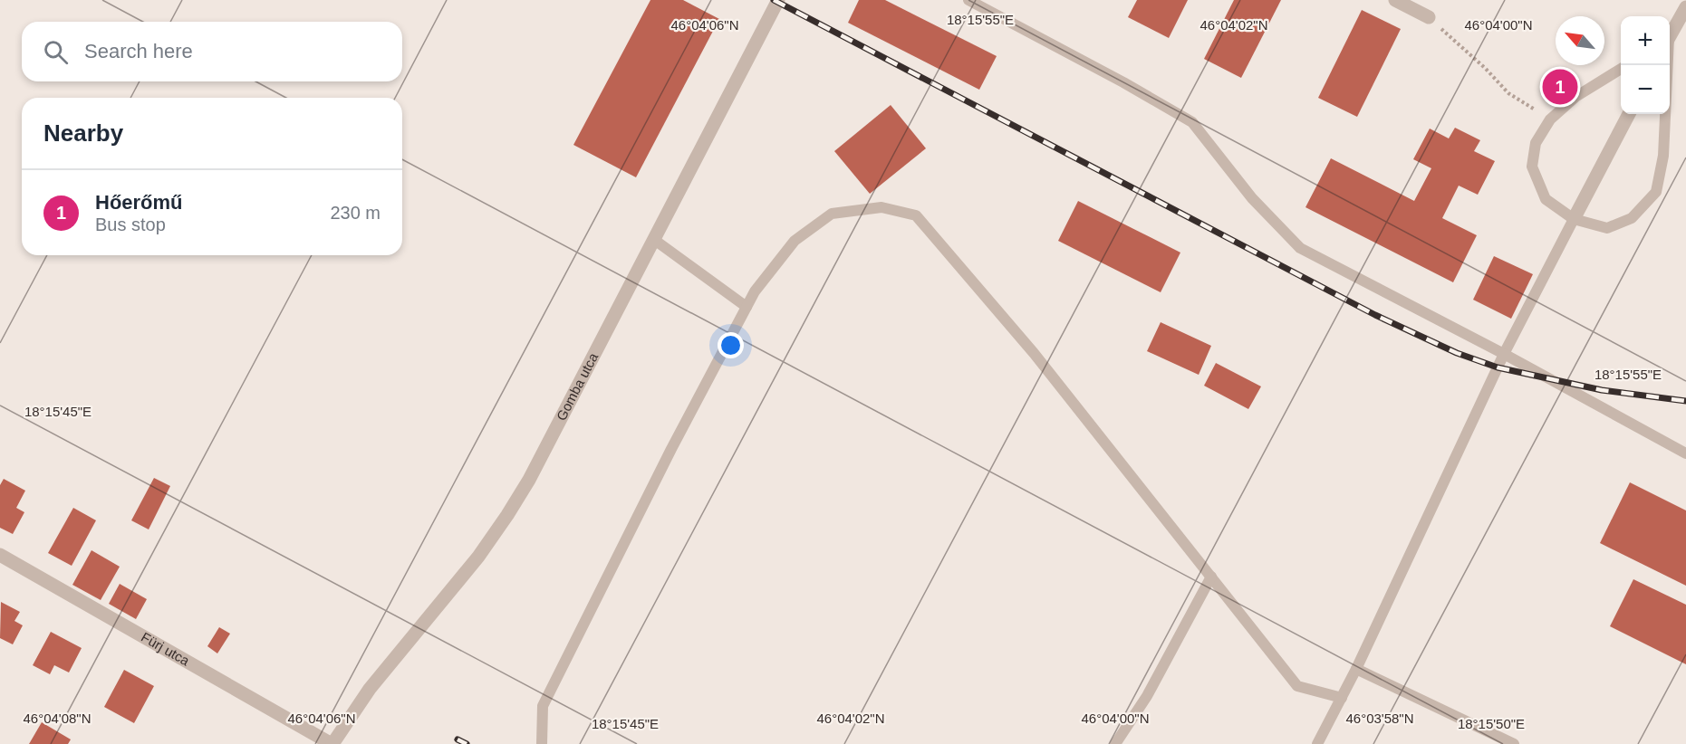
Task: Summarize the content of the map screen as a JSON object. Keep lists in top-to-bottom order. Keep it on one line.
{"streets":{"street":["Gomba utca","Fürj utca"]},"crossings":[["Gomba utca","Fürj utca"]],"north":"top left","page":{"map_buttons":["+","−"],"search":"Search here","pins":"1","heading":"Nearby","list":[{"mark":"1","name":"Hőerőmű","note":"Bus stop","value":"230 m"}]},"coordinates":["18°15'55\"E","46°04'06\"N","46°04'02\"N","46°04'00\"N","18°15'45\"E","46°04'08\"N","46°03'58\"N","18°15'50\"E"]}
